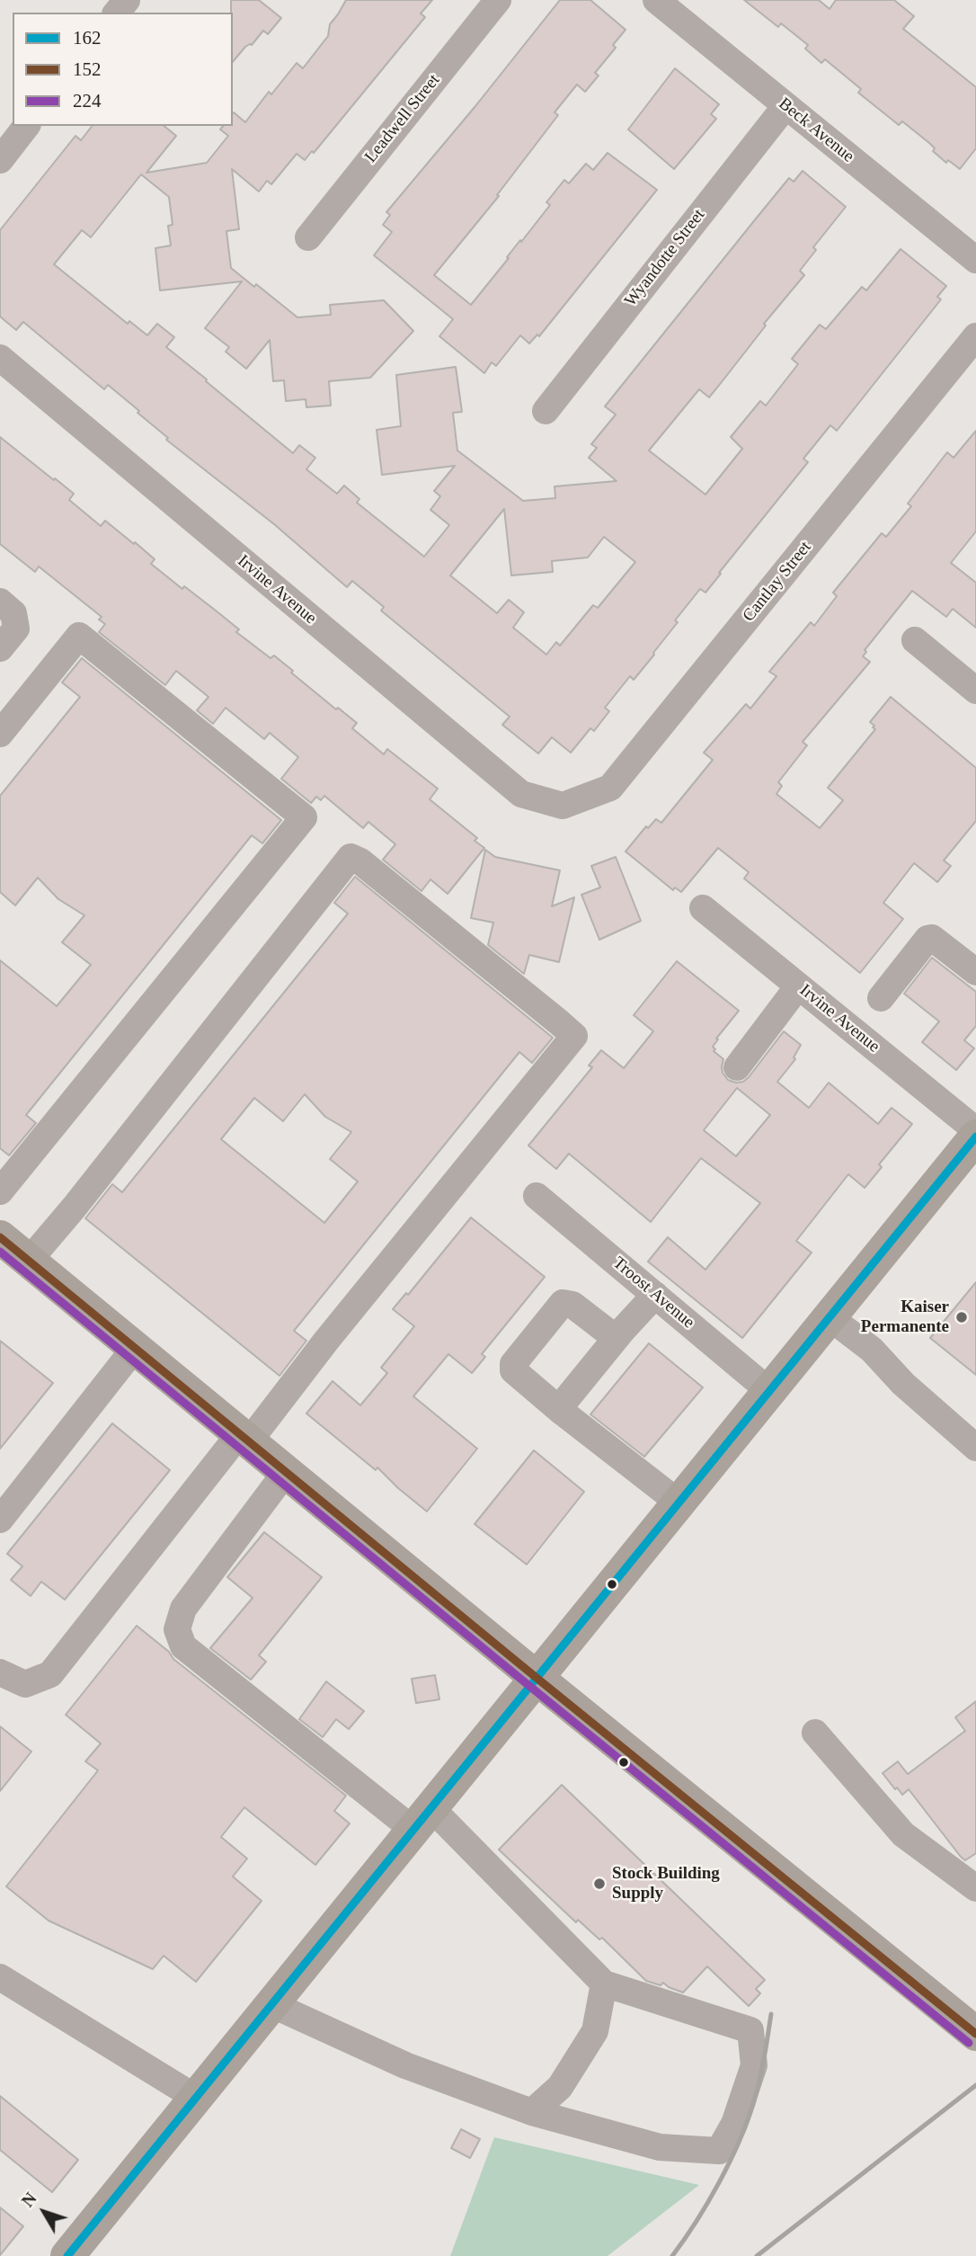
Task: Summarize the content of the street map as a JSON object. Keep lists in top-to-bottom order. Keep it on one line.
{"streets":{"street":["Leadwell Street","Beck Avenue","Wyandotte Street","Cantlay Street","Irvine Avenue","Troost Avenue"]},"crossings":[["Beck Avenue","Wyandotte Street"],["Cantlay Street","Irvine Avenue"]],"places":["Kaiser Permanente","Stock Building Supply"],"lines":["transit line 162","transit line 152","transit line 224"],"legend":["162","152","224"],"north":"top left"}
